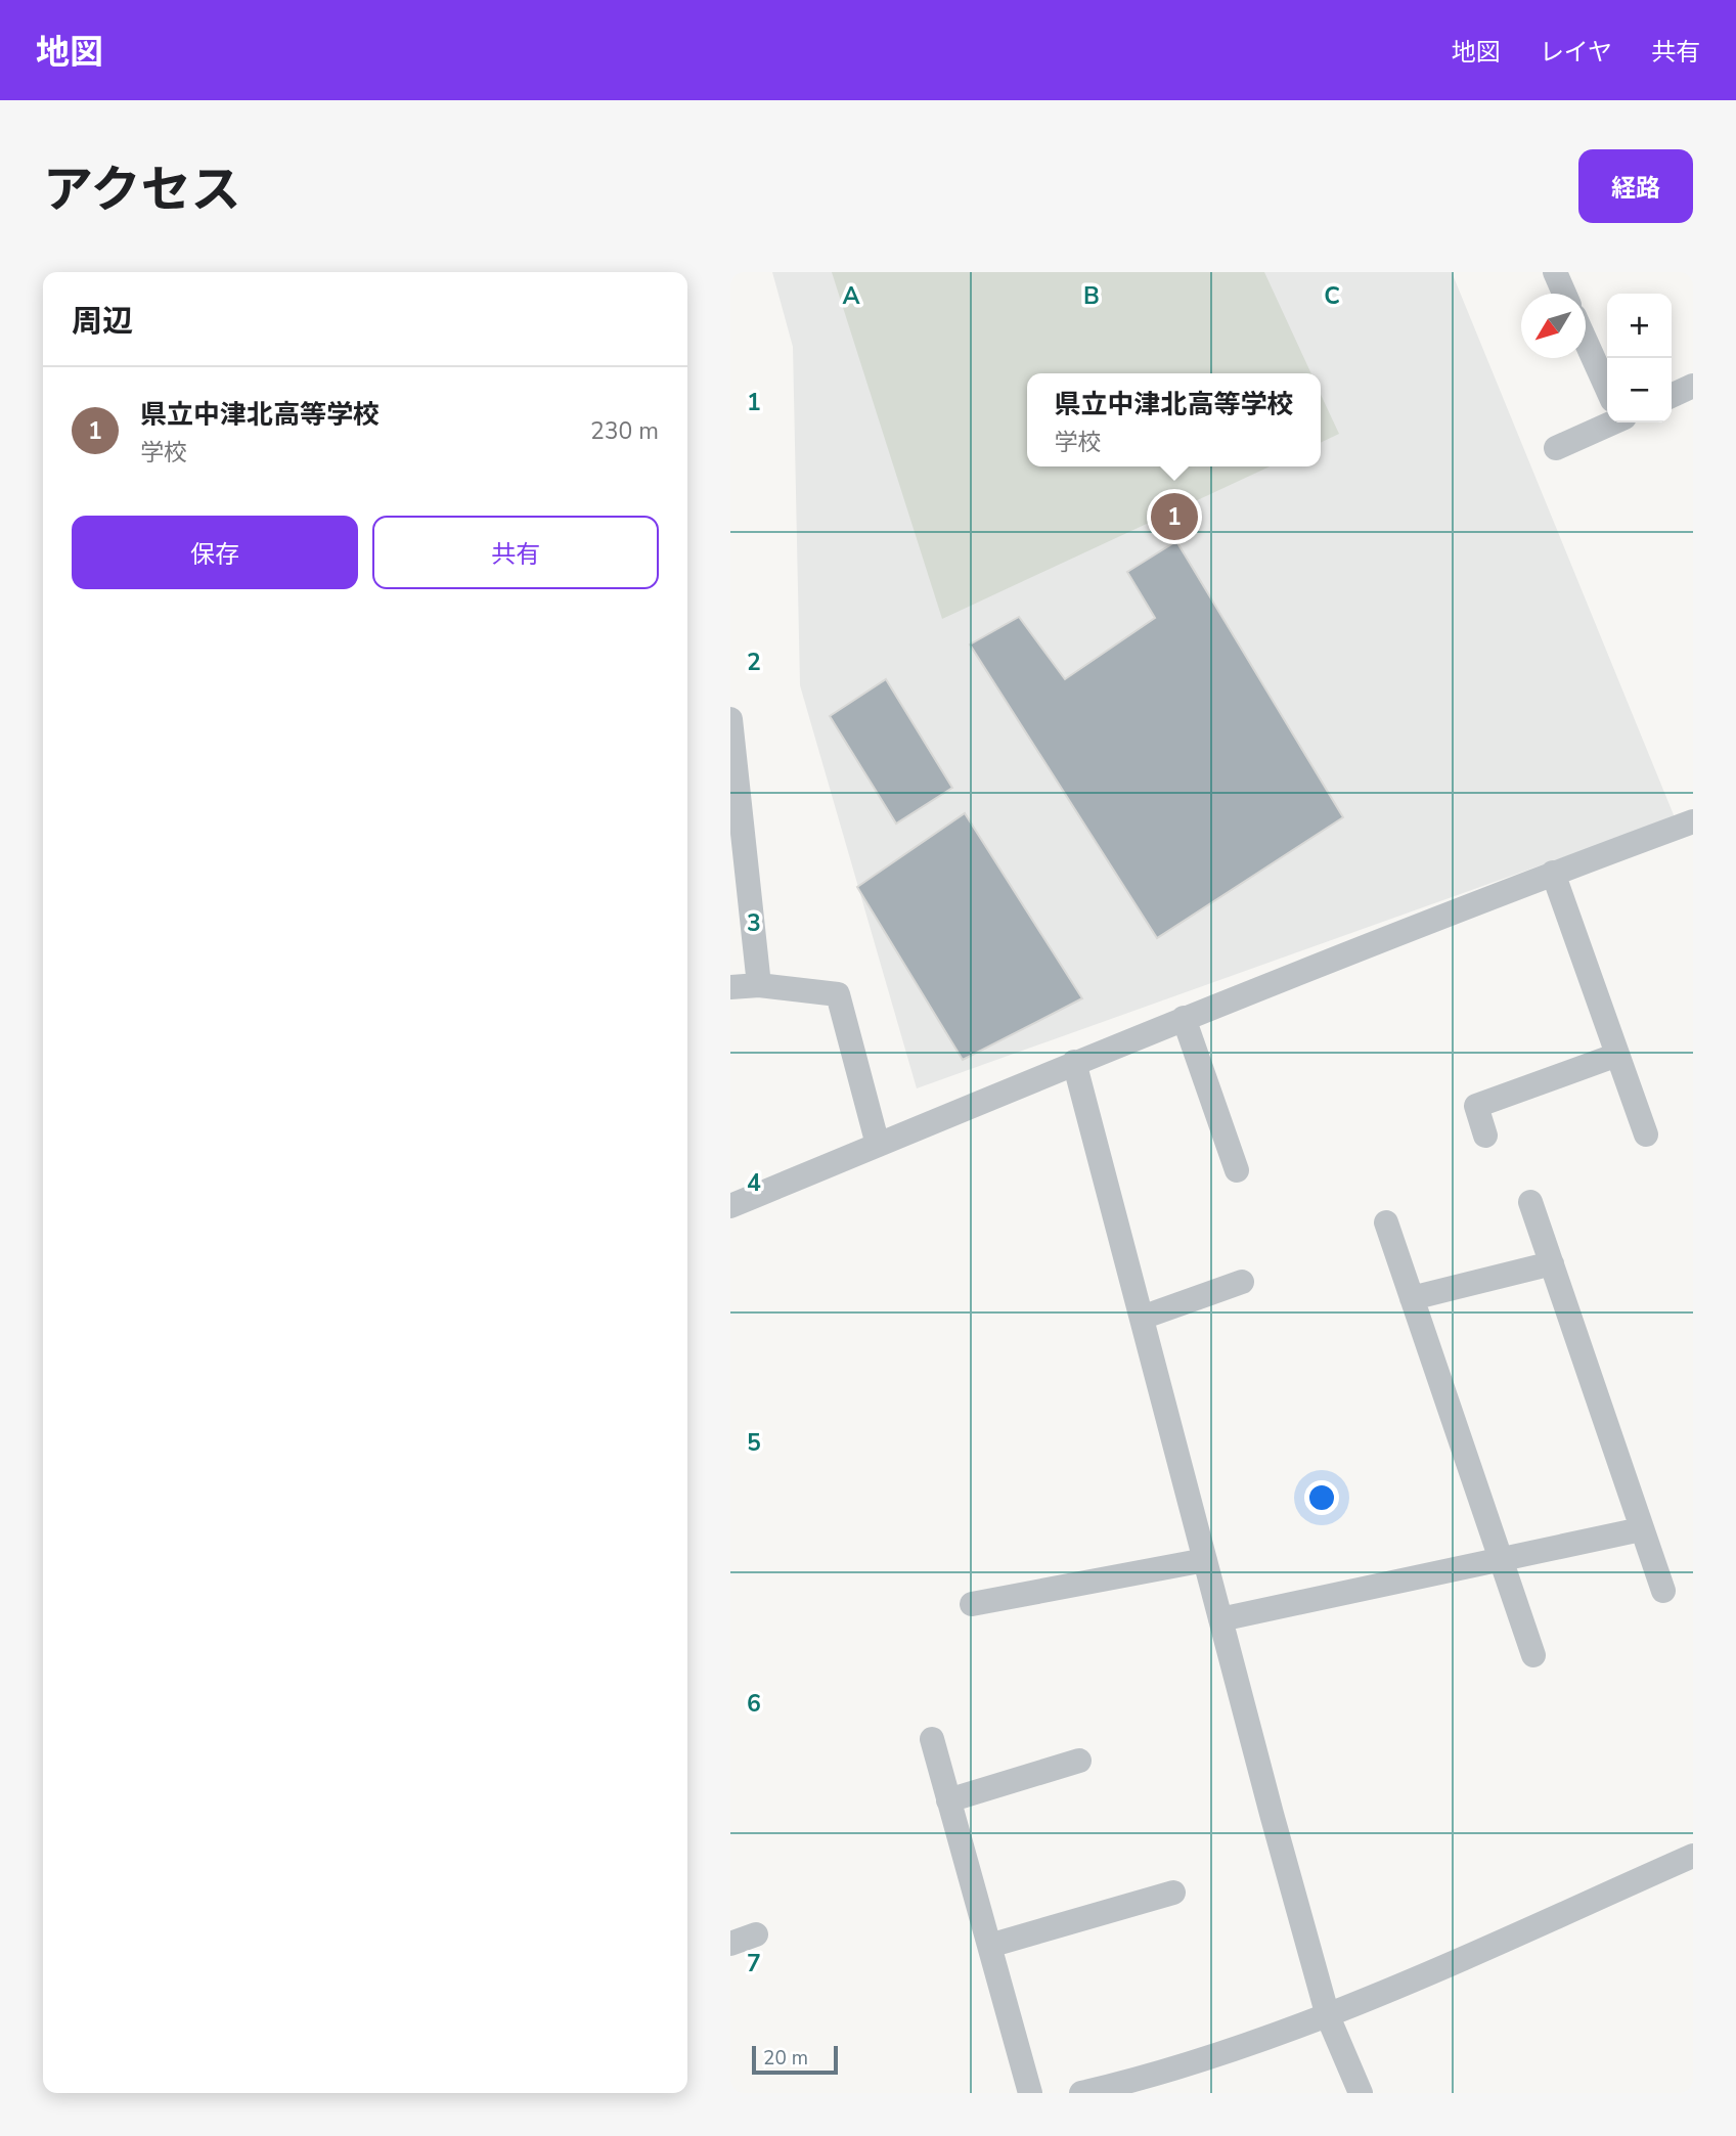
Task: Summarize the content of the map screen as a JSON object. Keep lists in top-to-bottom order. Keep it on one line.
{"scale_bar":"20 m","north":"bottom left","page":{"header":"地図","nav":["地図","レイヤ","共有"],"title":"アクセス","buttons":["経路",["保存","共有"]],"heading":"周辺","map_buttons":["+","−"],"list":[{"mark":"1","name":"県立中津北高等学校","note":"学校","value":"230 m"}],"popup":["県立中津北高等学校","学校"],"pins":"1","scale":"20 m"},"grid":{"columns":["A","B","C"],"rows":["1","2","3","4","5","6","7"]}}
